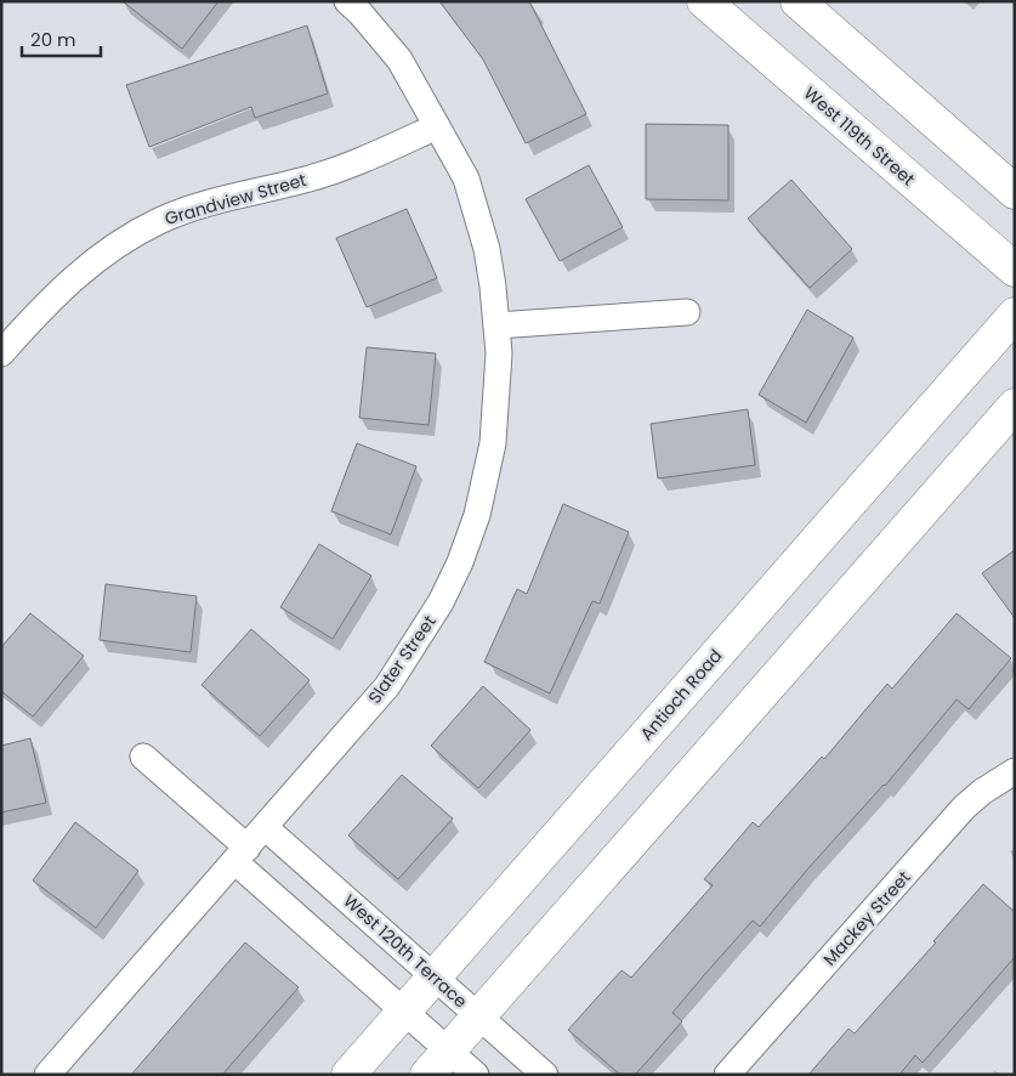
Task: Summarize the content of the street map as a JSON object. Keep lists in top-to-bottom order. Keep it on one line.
{"streets":{"main road":["West 119th Street","Antioch Road"],"street":["Grandview Street","Slater Street","Mackey Street","West 120th Terrace"]},"crossings":[["Grandview Street","Slater Street"],["Slater Street","West 120th Terrace"],["Antioch Road","West 120th Terrace"]],"scale_bar":"20 m"}
